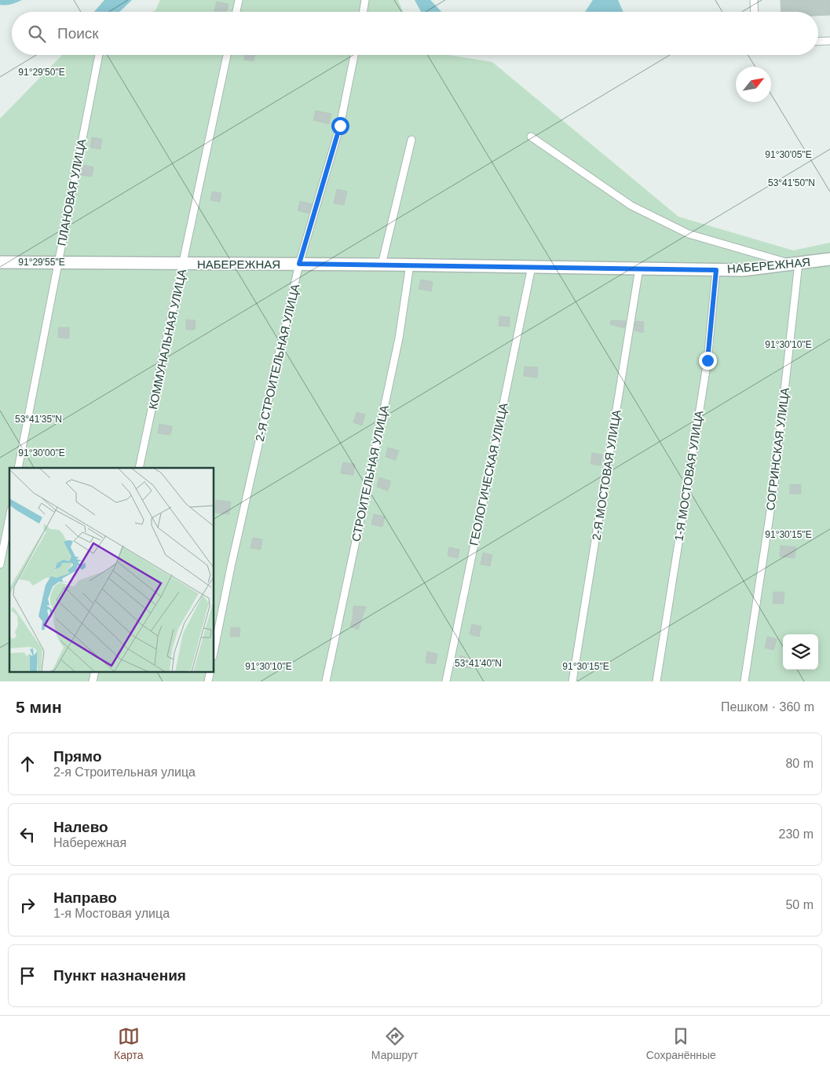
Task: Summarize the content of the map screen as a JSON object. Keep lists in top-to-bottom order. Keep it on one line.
{"streets":{"street":["НАБЕРЕЖНАЯ"],"lane":["ПЛАНОВАЯ УЛИЦА","КОММУНАЛЬНАЯ УЛИЦА","2-Я СТРОИТЕЛЬНАЯ УЛИЦА","СОГРИНСКАЯ УЛИЦА","СТРОИТЕЛЬНАЯ УЛИЦА","ГЕОЛОГИЧЕСКАЯ УЛИЦА","2-Я МОСТОВАЯ УЛИЦА","1-Я МОСТОВАЯ УЛИЦА"]},"crossings":[["ПЛАНОВАЯ УЛИЦА","НАБЕРЕЖНАЯ"],["НАБЕРЕЖНАЯ","КОММУНАЛЬНАЯ УЛИЦА"],["НАБЕРЕЖНАЯ","2-Я СТРОИТЕЛЬНАЯ УЛИЦА"],["НАБЕРЕЖНАЯ","СОГРИНСКАЯ УЛИЦА"],["НАБЕРЕЖНАЯ","СТРОИТЕЛЬНАЯ УЛИЦА"],["НАБЕРЕЖНАЯ","ГЕОЛОГИЧЕСКАЯ УЛИЦА"],["НАБЕРЕЖНАЯ","2-Я МОСТОВАЯ УЛИЦА"],["НАБЕРЕЖНАЯ","1-Я МОСТОВАЯ УЛИЦА"]],"north":"top right","page":{"search":"Поиск","heading":["5 мин","Пешком · 360 m"],"list":[["Прямо","2-я Строительная улица","80 m"],["Налево","Набережная","230 m"],["Направо","1-я Мостовая улица","50 m"],"Пункт назначения"],"nav":["Карта","Маршрут","Сохранённые"]},"coordinates":["91°29'50\"E","91°30'05\"E","53°41'50\"N","91°29'55\"E","91°30'10\"E","53°41'35\"N","91°30'00\"E","91°30'15\"E","53°41'40\"N"]}
